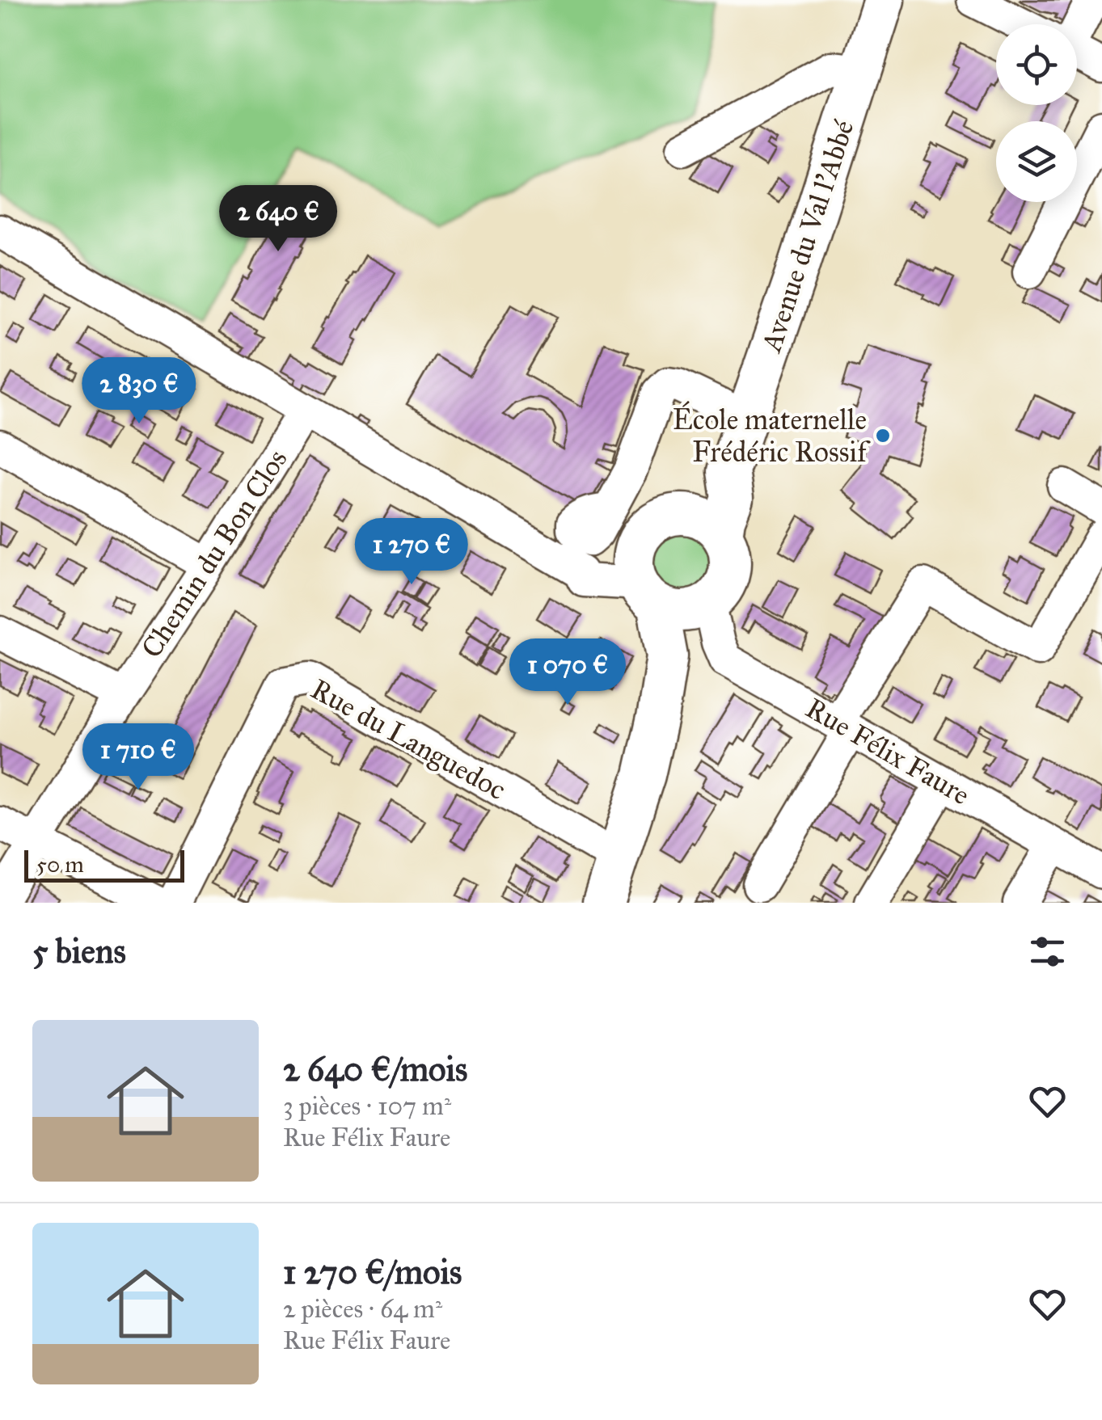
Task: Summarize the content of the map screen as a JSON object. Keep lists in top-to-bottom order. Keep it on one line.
{"streets":{"main road":["Avenue du Val l'Abbé"],"street":["Chemin du Bon Clos","Rue du Languedoc","Rue Félix Faure"]},"crossings":[["Avenue du Val l'Abbé","Rue Félix Faure"]],"places":["École maternelle Frédéric Rossif"],"scale_bar":"50 m","page":{"price":["2 640 €","2 830 €","1 270 €","1 070 €","1 710 €"],"scale":"50 m","heading":"5 biens","list":[{"name":"2 640 €/mois","note":"3 pièces · 107 m² · Rue Félix Faure"},{"name":"1 270 €/mois","note":"2 pièces · 64 m² · Rue Félix Faure"}]}}
